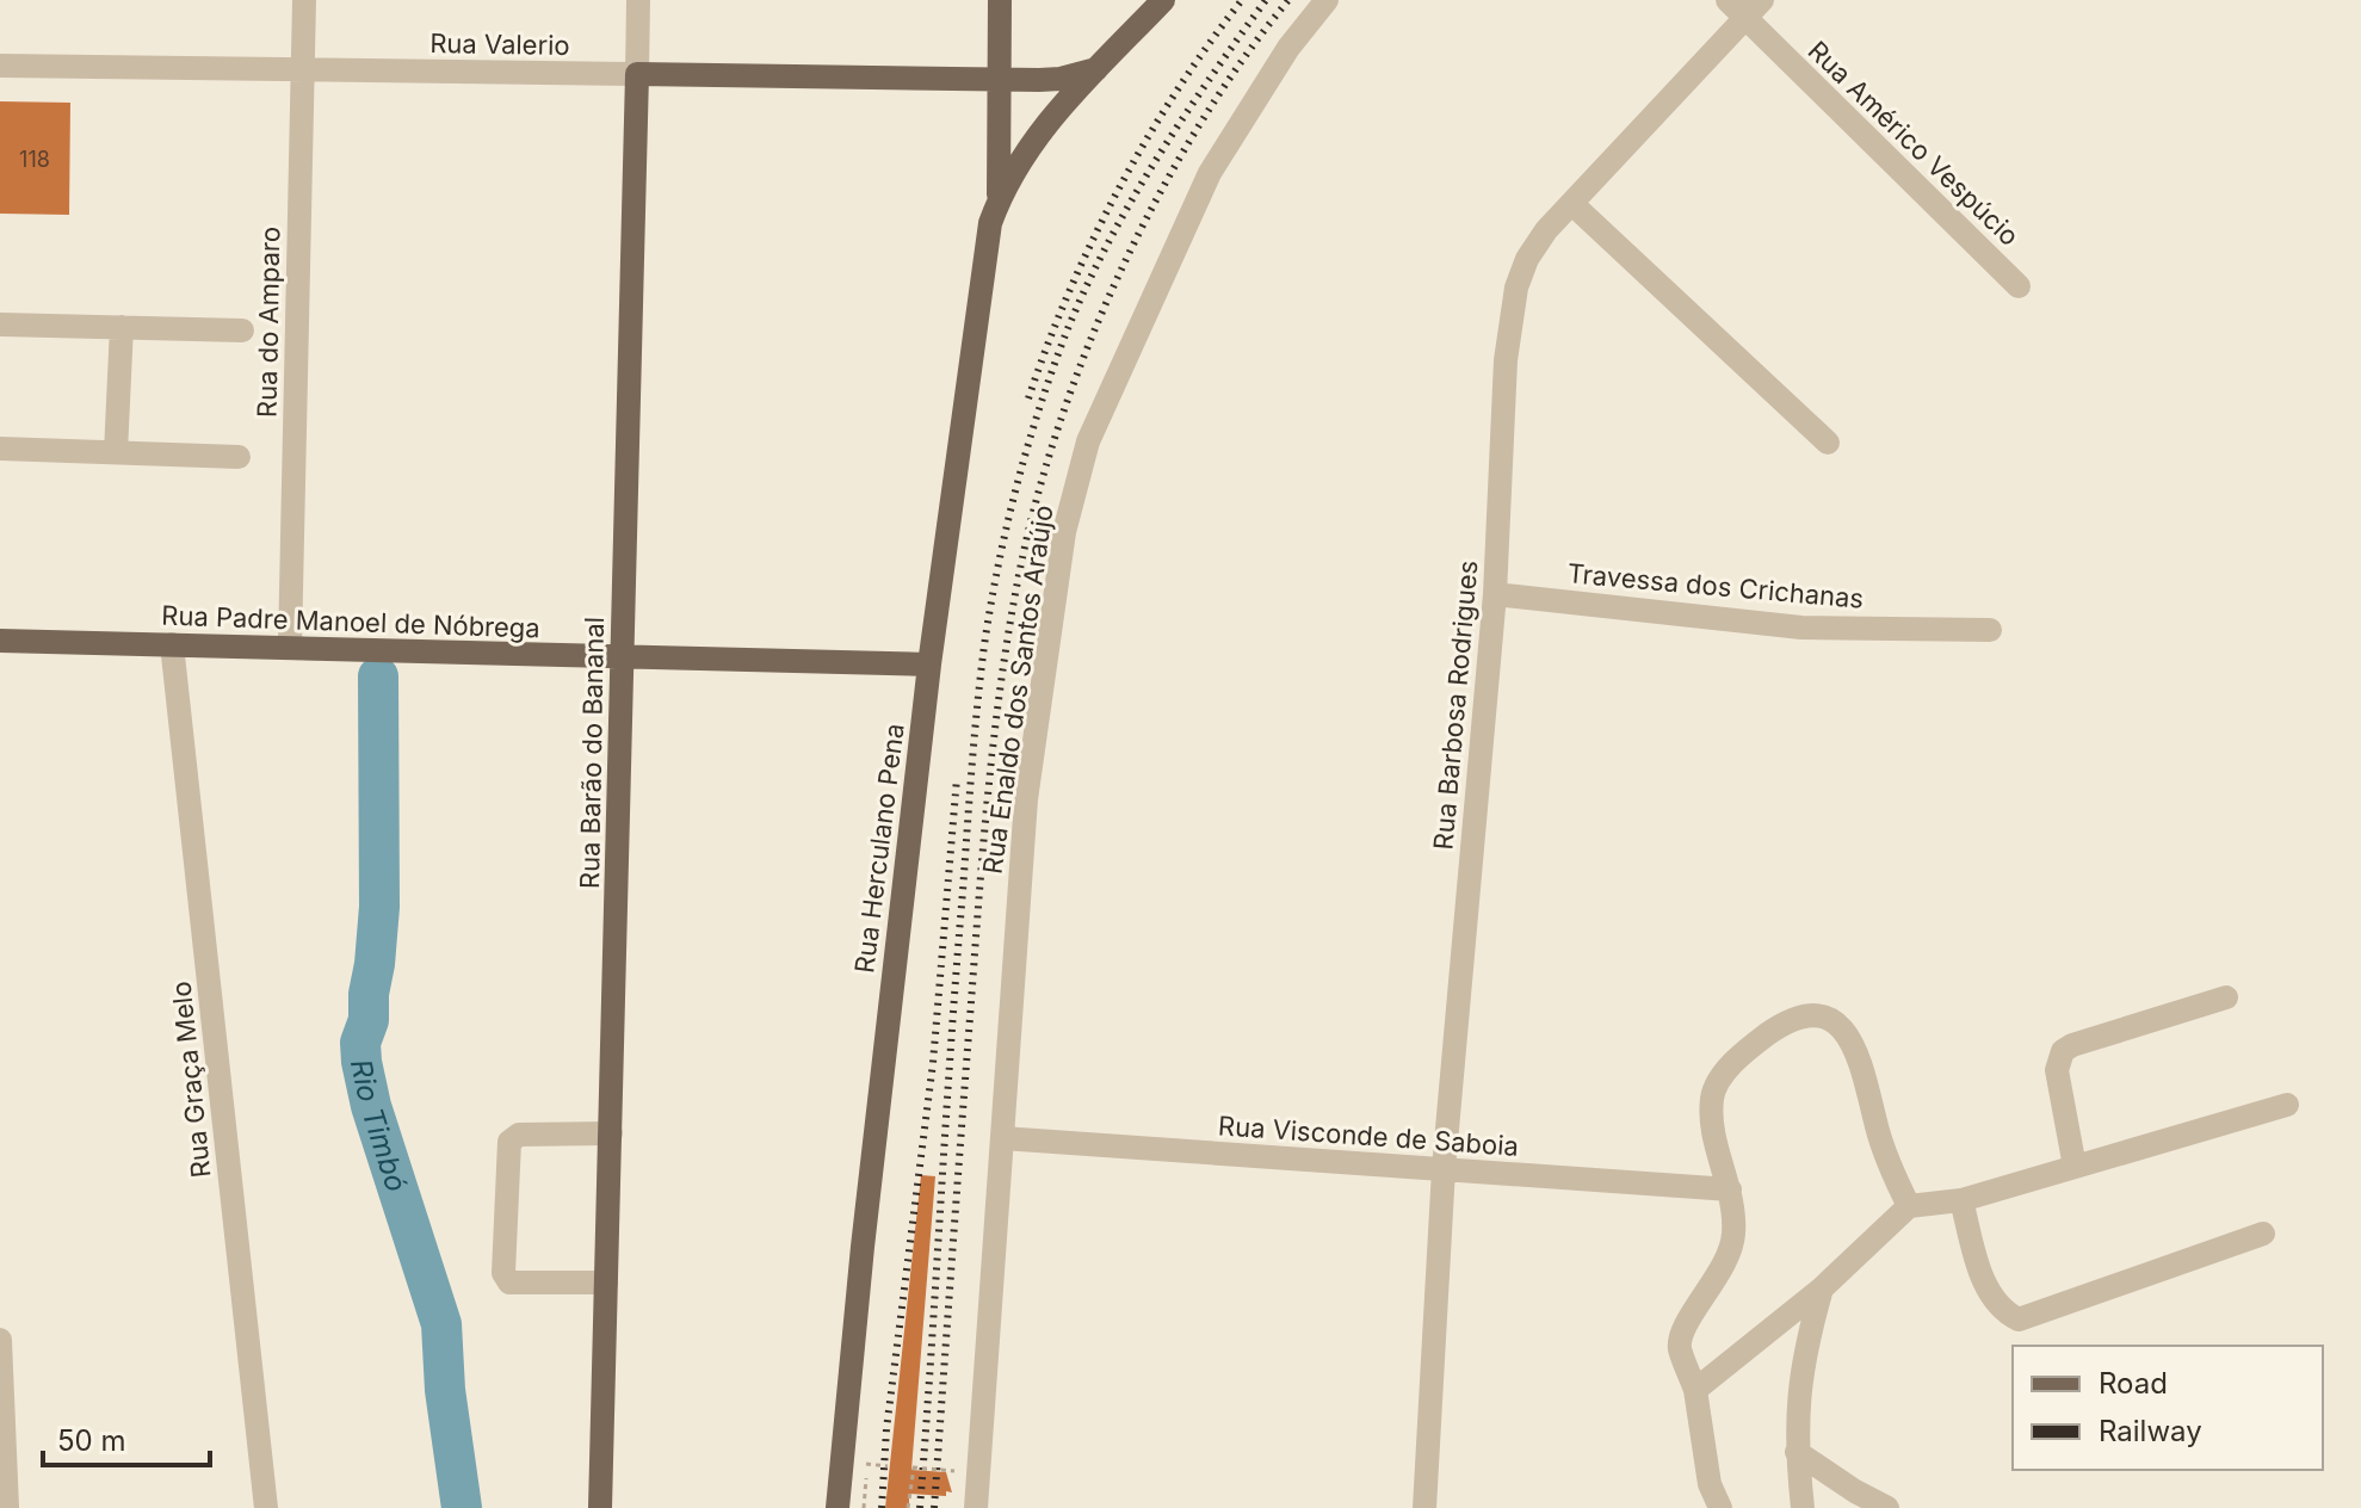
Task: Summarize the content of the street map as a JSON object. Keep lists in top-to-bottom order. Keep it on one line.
{"streets":{"main road":["Rua Valerio","Rua Padre Manoel de Nóbrega","Rua Barão do Bananal","Rua Herculano Pena"],"street":["Rua Américo Vespúcio","Rua do Amparo","Travessa dos Crichanas","Rua Enaldo dos Santos Araújo","Rua Barbosa Rodrigues","Rua Graça Melo","Rua Visconde de Saboia"]},"crossings":[["Rua Valerio","Rua do Amparo"],["Rua Valerio","Rua Barão do Bananal"],["Rua Américo Vespúcio","Rua Barbosa Rodrigues"],["Rua do Amparo","Rua Padre Manoel de Nóbrega"],["Travessa dos Crichanas","Rua Barbosa Rodrigues"],["Rua Padre Manoel de Nóbrega","Rua Barão do Bananal"],["Rua Padre Manoel de Nóbrega","Rua Herculano Pena"],["Rua Padre Manoel de Nóbrega","Rua Graça Melo"],["Rua Enaldo dos Santos Araújo","Rua Visconde de Saboia"],["Rua Barbosa Rodrigues","Rua Visconde de Saboia"]],"water":["Rio Timbó"],"house_numbers":["118"],"legend":["Road","Railway"],"scale_bar":"50 m"}
